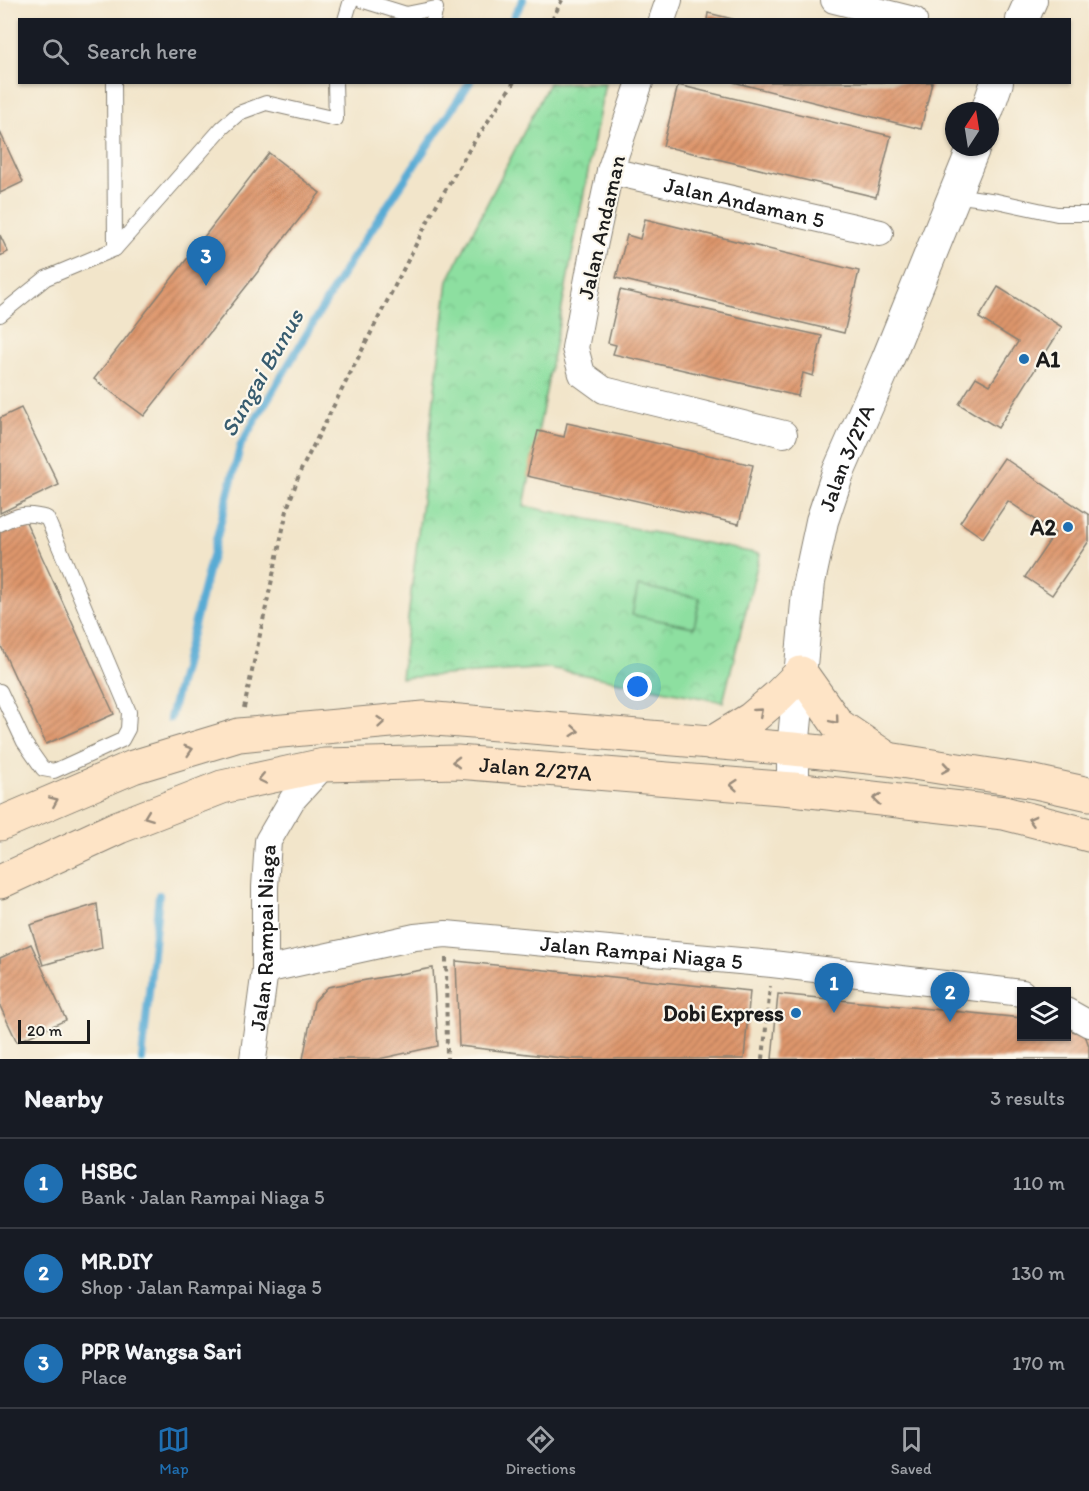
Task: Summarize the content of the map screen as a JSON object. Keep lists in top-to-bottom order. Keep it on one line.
{"streets":{"main road":["Jalan 2/27A"],"street":["Jalan Andaman 5","Jalan Andaman","Jalan 3/27A","Jalan Rampai Niaga","Jalan Rampai Niaga 5"]},"crossings":[["Jalan Andaman 5","Jalan Andaman"],["Jalan 3/27A","Jalan 2/27A"],["Jalan 2/27A","Jalan Rampai Niaga"],["Jalan Rampai Niaga","Jalan Rampai Niaga 5"]],"water":["Sungai Bunus"],"places":["A1","A2","Dobi Express"],"scale_bar":"20 m","north":"top","page":{"search":"Search here","pins":["3","1","2"],"scale":"20 m","heading":["Nearby","3 results"],"list":[{"mark":"1","name":"HSBC","note":"Bank · Jalan Rampai Niaga 5","value":"110 m"},{"mark":"2","name":"MR.DIY","note":"Shop · Jalan Rampai Niaga 5","value":"130 m"},{"mark":"3","name":"PPR Wangsa Sari","note":"Place","value":"170 m"}],"nav":["Map","Directions","Saved"]}}
